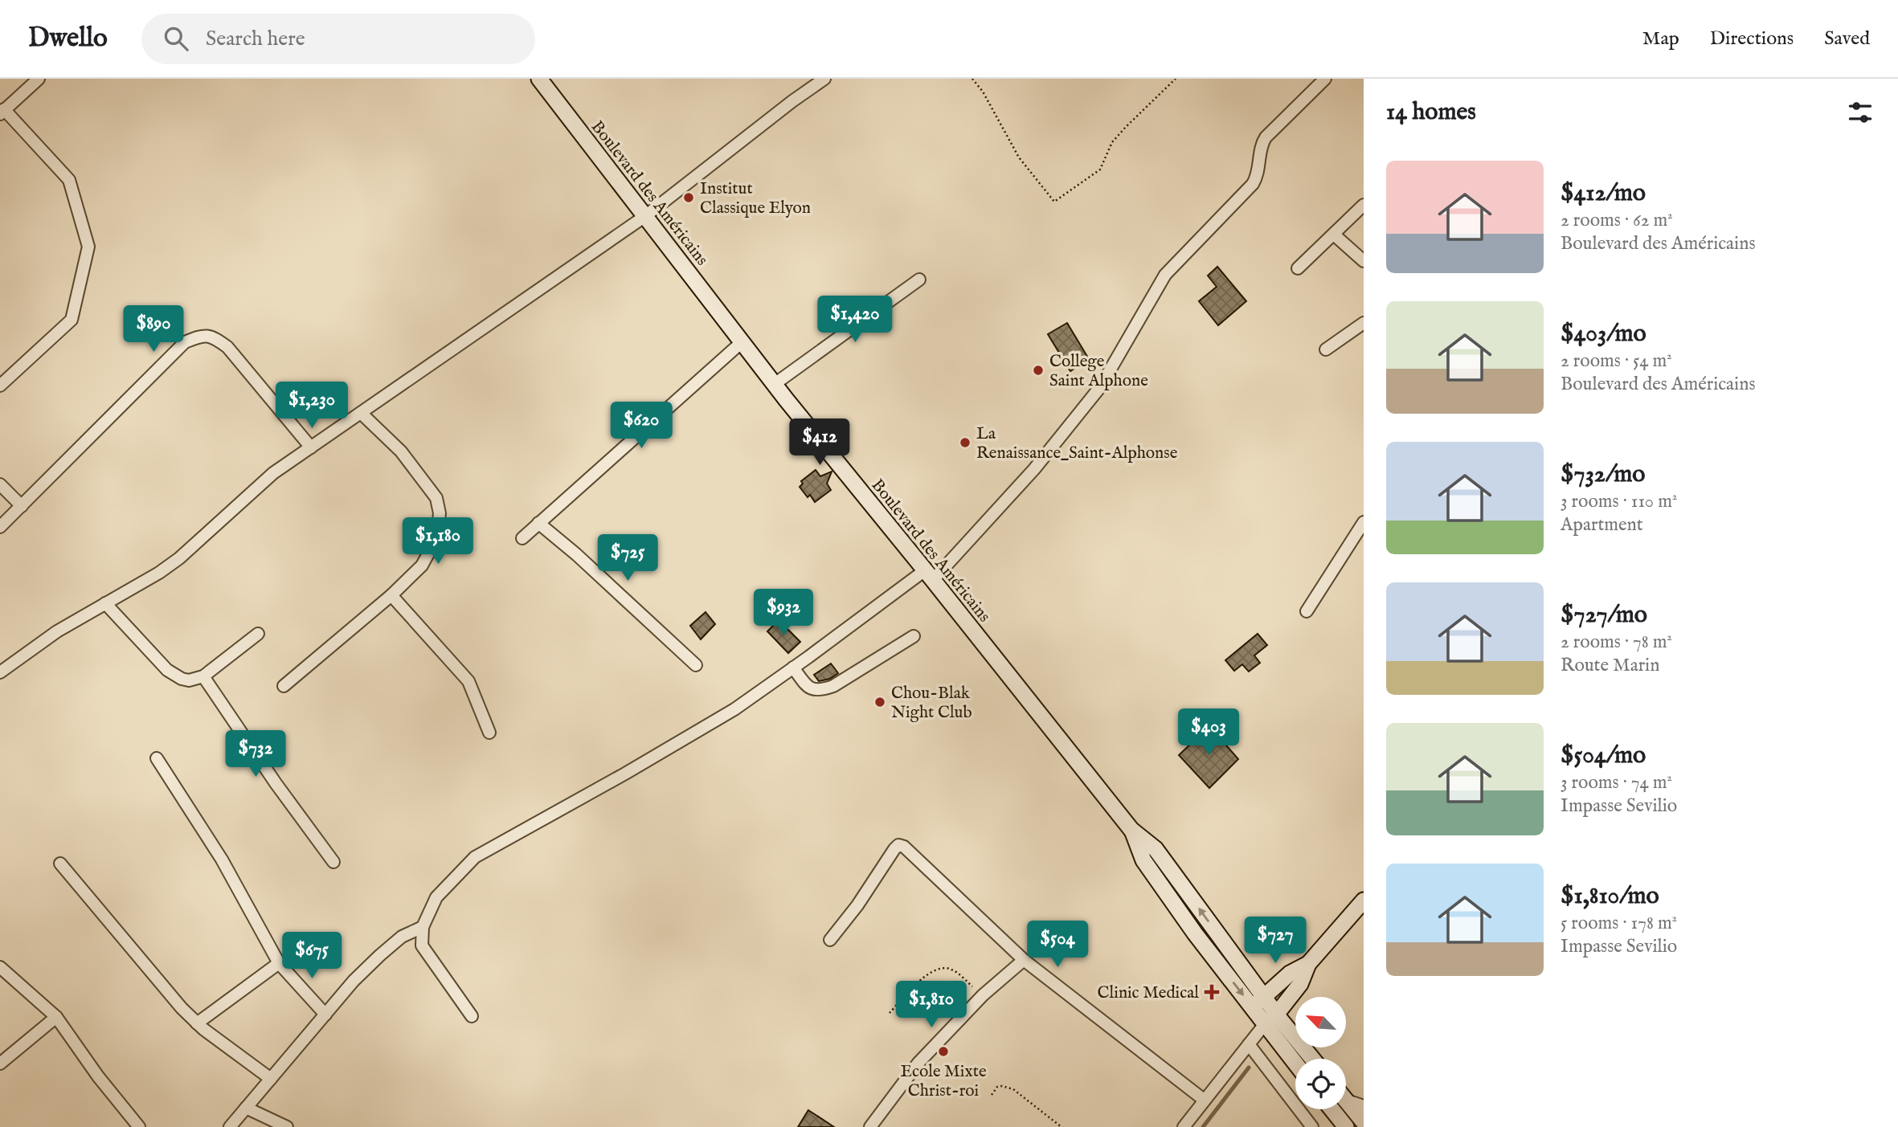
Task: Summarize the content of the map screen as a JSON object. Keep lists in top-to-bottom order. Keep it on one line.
{"streets":{"main road":["Boulevard des Américains"]},"places":{"other":["Institut Classique Elyon","College Saint Alphone","La Renaissance_Saint-Alphonse","Chou-Blak Night Club","Ecole Mixte Christ-roi"],"health":["Clinic Medical"]},"north":"top left","page":{"header":"Dwello","search":"Search here","nav":["Map","Directions","Saved"],"heading":"14 homes","list":[{"name":"$412/mo","note":"2 rooms · 62 m² · Boulevard des Américains"},{"name":"$403/mo","note":"2 rooms · 54 m² · Boulevard des Américains"},{"name":"$732/mo","note":"3 rooms · 110 m² · Apartment"},{"name":"$727/mo","note":"2 rooms · 78 m² · Route Marin"},{"name":"$504/mo","note":"3 rooms · 74 m² · Impasse Sevilio"},{"name":"$1,810/mo","note":"5 rooms · 178 m² · Impasse Sevilio"}],"price":["$1,420","$890","$1,230","$620","$412","$1,180","$725","$932","$403","$732","$727","$504","$675","$1,810"]}}
